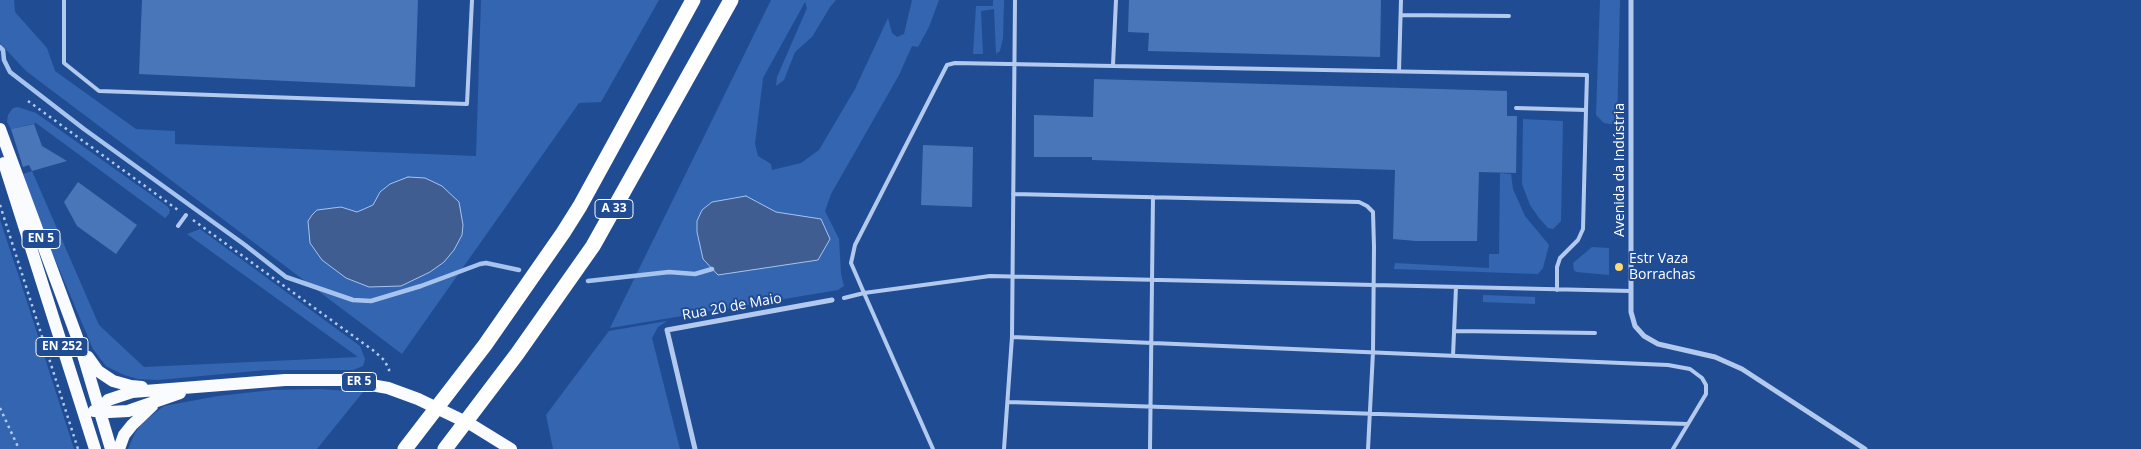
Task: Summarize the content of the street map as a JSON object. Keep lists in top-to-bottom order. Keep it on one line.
{"streets":{"highway":["A 33"],"main road":["EN 5","EN 252","ER 5"],"street":["Avenida da Indústria","Rua 20 de Maio"]},"crossings":[["EN 5","EN 252"],["EN 5","ER 5"]],"places":["Estr Vaza Borrachas"]}
